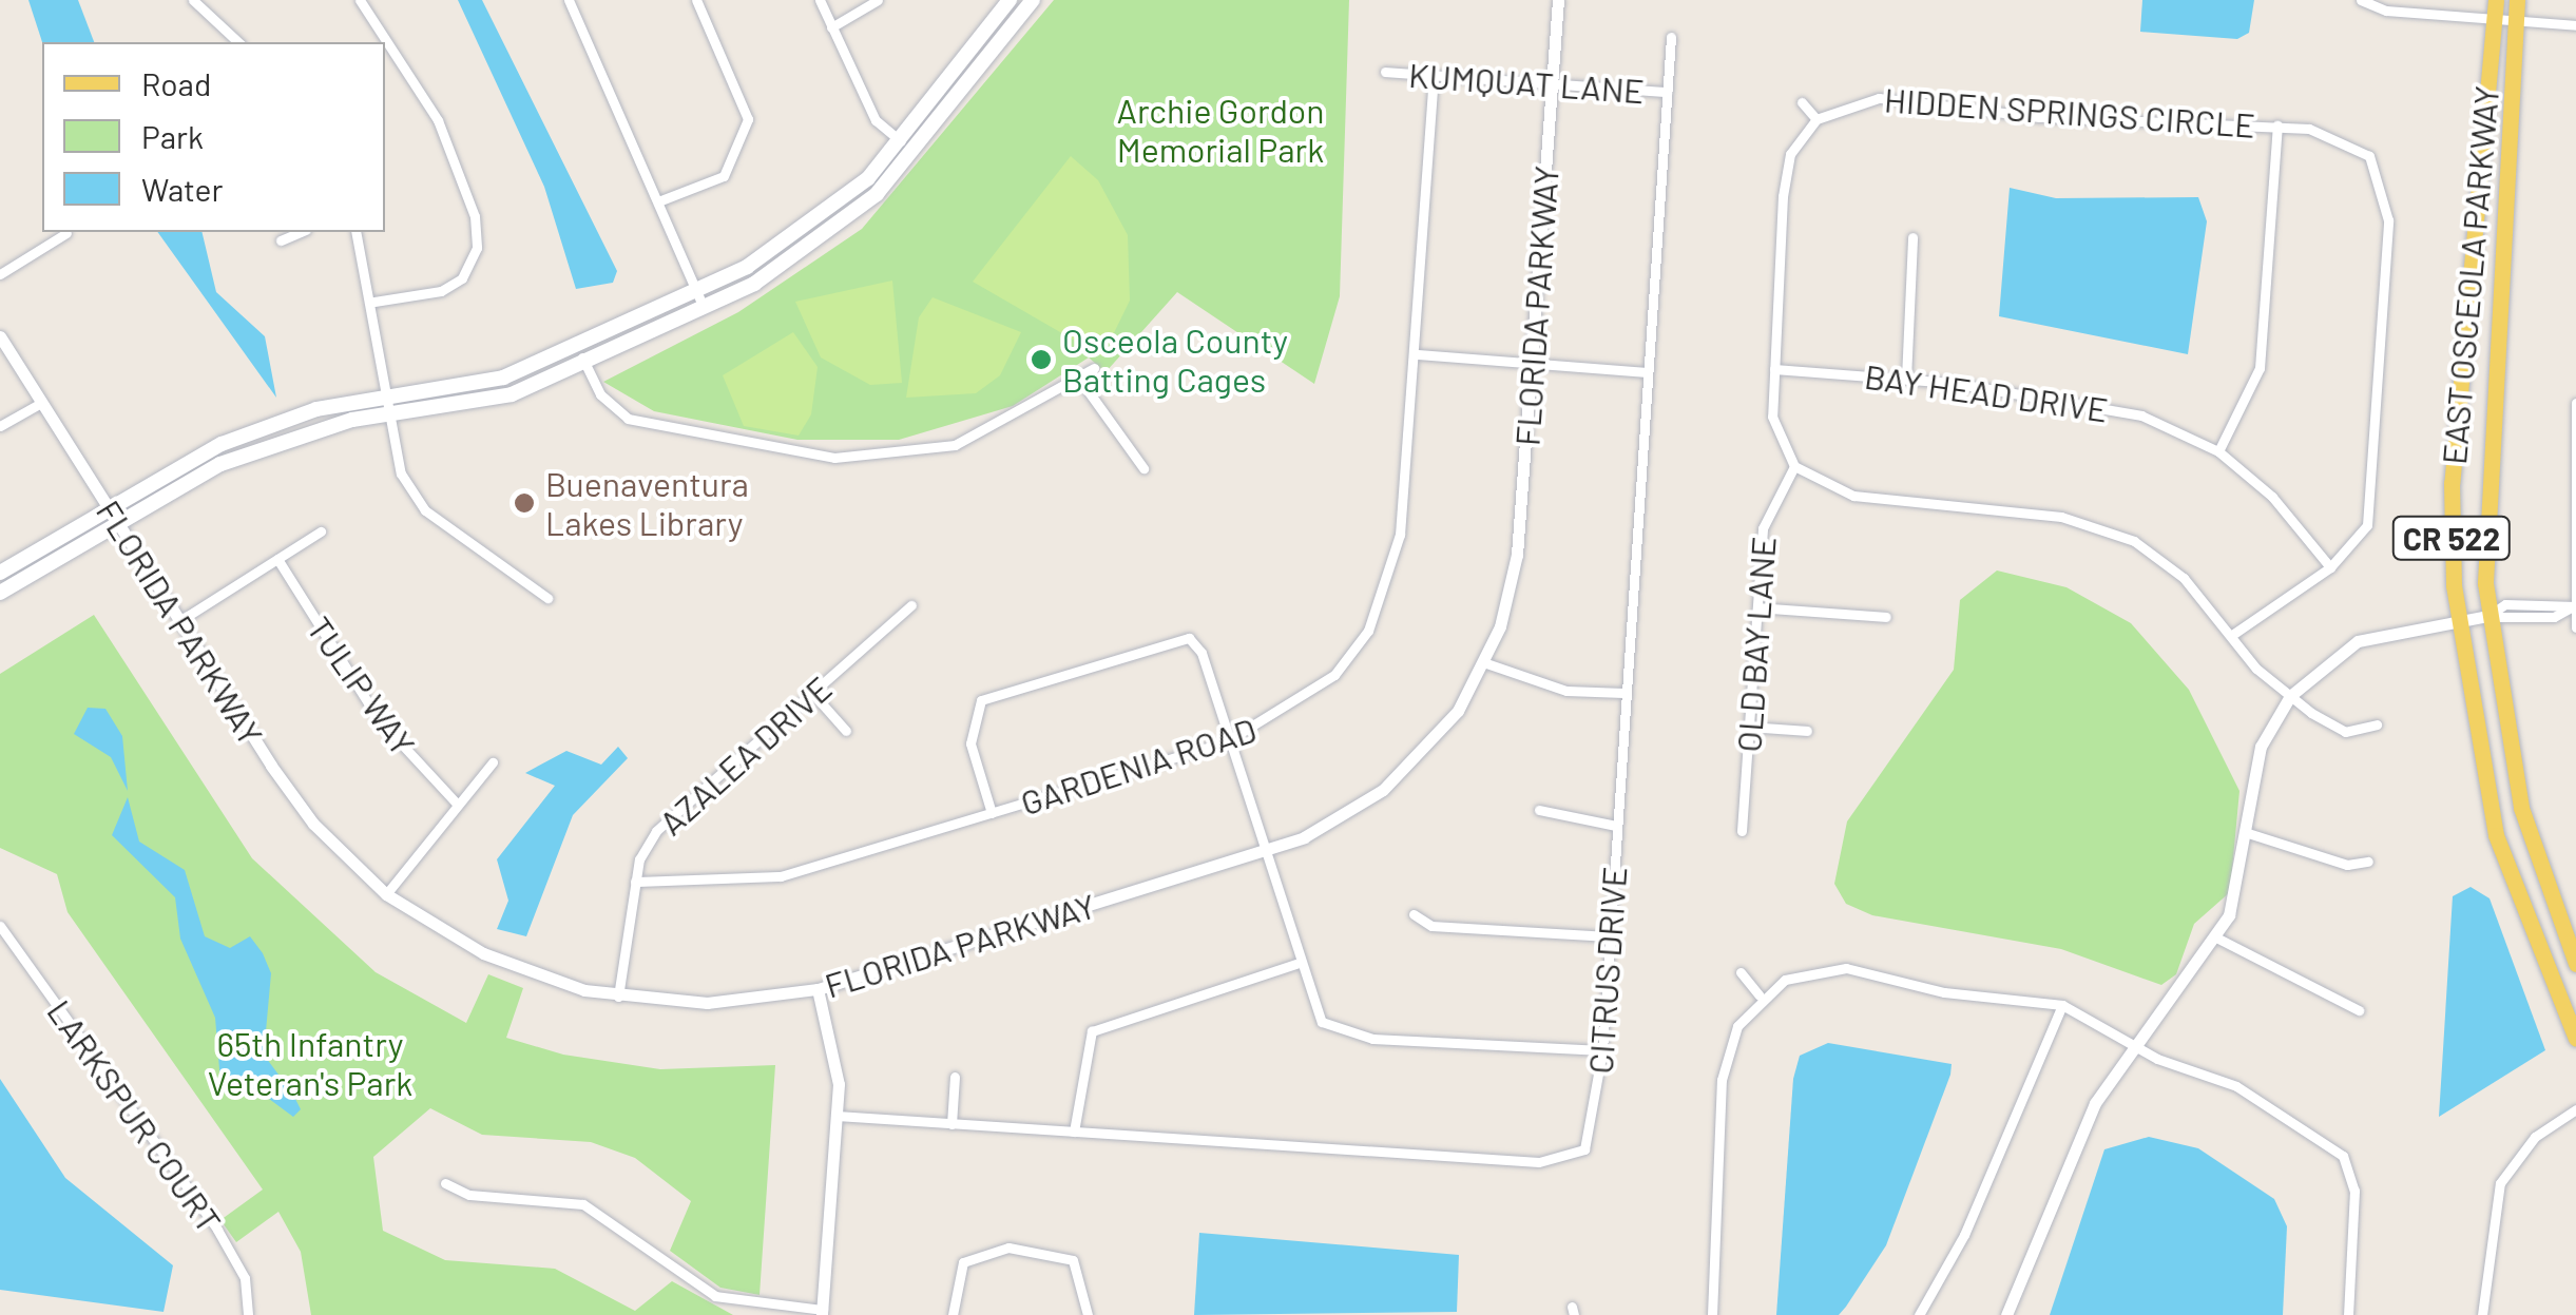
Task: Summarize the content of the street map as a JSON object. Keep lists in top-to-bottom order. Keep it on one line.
{"streets":{"main road":["EAST OSCEOLA PARKWAY","CR 522"],"street":["KUMQUAT LANE","HIDDEN SPRINGS CIRCLE","FLORIDA PARKWAY","BAY HEAD DRIVE","OLD BAY LANE","TULIP WAY","AZALEA DRIVE","GARDENIA ROAD","CITRUS DRIVE","LARKSPUR COURT"]},"crossings":[["KUMQUAT LANE","FLORIDA PARKWAY"],["KUMQUAT LANE","GARDENIA ROAD"],["KUMQUAT LANE","CITRUS DRIVE"],["HIDDEN SPRINGS CIRCLE","BAY HEAD DRIVE"],["FLORIDA PARKWAY","AZALEA DRIVE"],["AZALEA DRIVE","GARDENIA ROAD"]],"parks":["Archie Gordon Memorial Park","65th Infantry Veteran's Park"],"places":["Osceola County Batting Cages","Buenaventura Lakes Library"],"legend":["Road","Park","Water"]}
